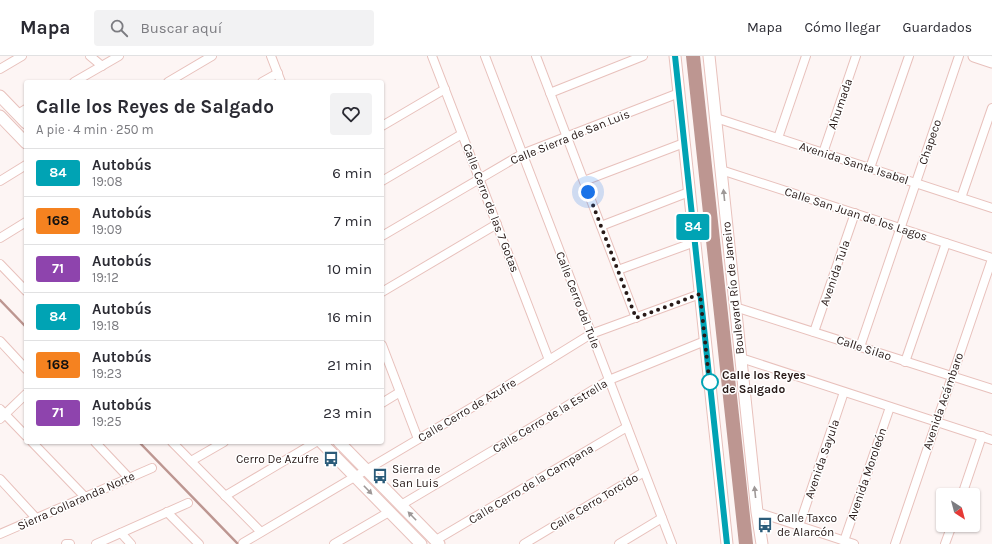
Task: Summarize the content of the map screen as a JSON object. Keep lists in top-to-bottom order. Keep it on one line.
{"streets":{"street":["Ahumada","Calle Sierra de San Luis","Chapeco","Avenida Santa Isabel","Calle Cerro de las 7 Gotas","Calle San Juan de los Lagos","Avenida Tula","Boulevard Río de Janeiro","Calle Cerro del Tule","Calle Silao","Avenida Acámbaro","Calle Cerro de Azufre","Calle Cerro de la Estrella","Avenida Sayula","Avenida Moroleón","Calle Cerro de la Campana","Sierra Collaranda Norte","Calle Cerro Torcido"]},"crossings":[["Ahumada","Avenida Santa Isabel"],["Calle Sierra de San Luis","Calle Cerro de las 7 Gotas"],["Calle Sierra de San Luis","Calle Cerro del Tule"],["Chapeco","Avenida Santa Isabel"],["Chapeco","Calle San Juan de los Lagos"],["Chapeco","Calle Silao"],["Avenida Santa Isabel","Boulevard Río de Janeiro"],["Calle Cerro de las 7 Gotas","Calle Cerro de Azufre"],["Calle San Juan de los Lagos","Avenida Tula"],["Calle San Juan de los Lagos","Boulevard Río de Janeiro"],["Calle San Juan de los Lagos","Avenida Acámbaro"],["Avenida Tula","Calle Silao"],["Boulevard Río de Janeiro","Calle Silao"],["Calle Cerro del Tule","Calle Cerro de Azufre"],["Calle Cerro del Tule","Calle Cerro de la Estrella"],["Calle Cerro del Tule","Calle Cerro de la Campana"],["Calle Cerro del Tule","Calle Cerro Torcido"],["Calle Silao","Avenida Acámbaro"]],"places":{"other":["Calle los Reyes de Salgado"],"bus stop":["Cerro De Azufre","Sierra de San Luis","Calle Taxco de Alarcón"]},"lines":["bus line 84"],"north":"bottom right","page":{"header":"Mapa","search":"Buscar aquí","nav":["Mapa","Cómo llegar","Guardados"],"on_map":"84","heading":["Calle los Reyes de Salgado","A pie · 4 min · 250 m"],"list":[{"mark":"84","name":"Autobús","note":"19:08","value":"6 min"},{"mark":"168","name":"Autobús","note":"19:09","value":"7 min"},{"mark":"71","name":"Autobús","note":"19:12","value":"10 min"},{"mark":"84","name":"Autobús","note":"19:18","value":"16 min"},{"mark":"168","name":"Autobús","note":"19:23","value":"21 min"},{"mark":"71","name":"Autobús","note":"19:25","value":"23 min"}]}}
